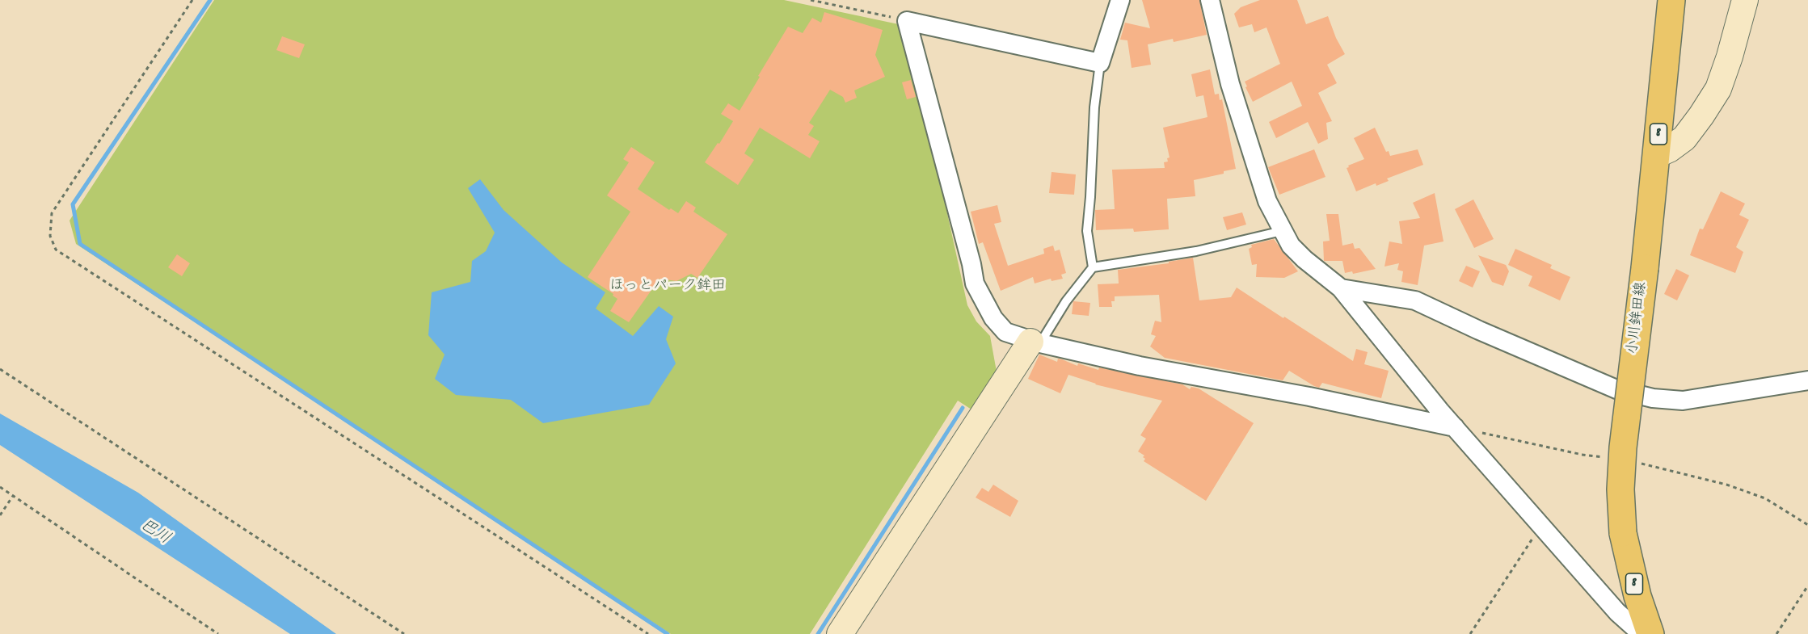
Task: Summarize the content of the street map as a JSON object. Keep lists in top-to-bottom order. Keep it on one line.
{"streets":{"main road":["8","小川鉾田線"]},"water":["巴川"],"parks":["ほっとパーク鉾田"]}
